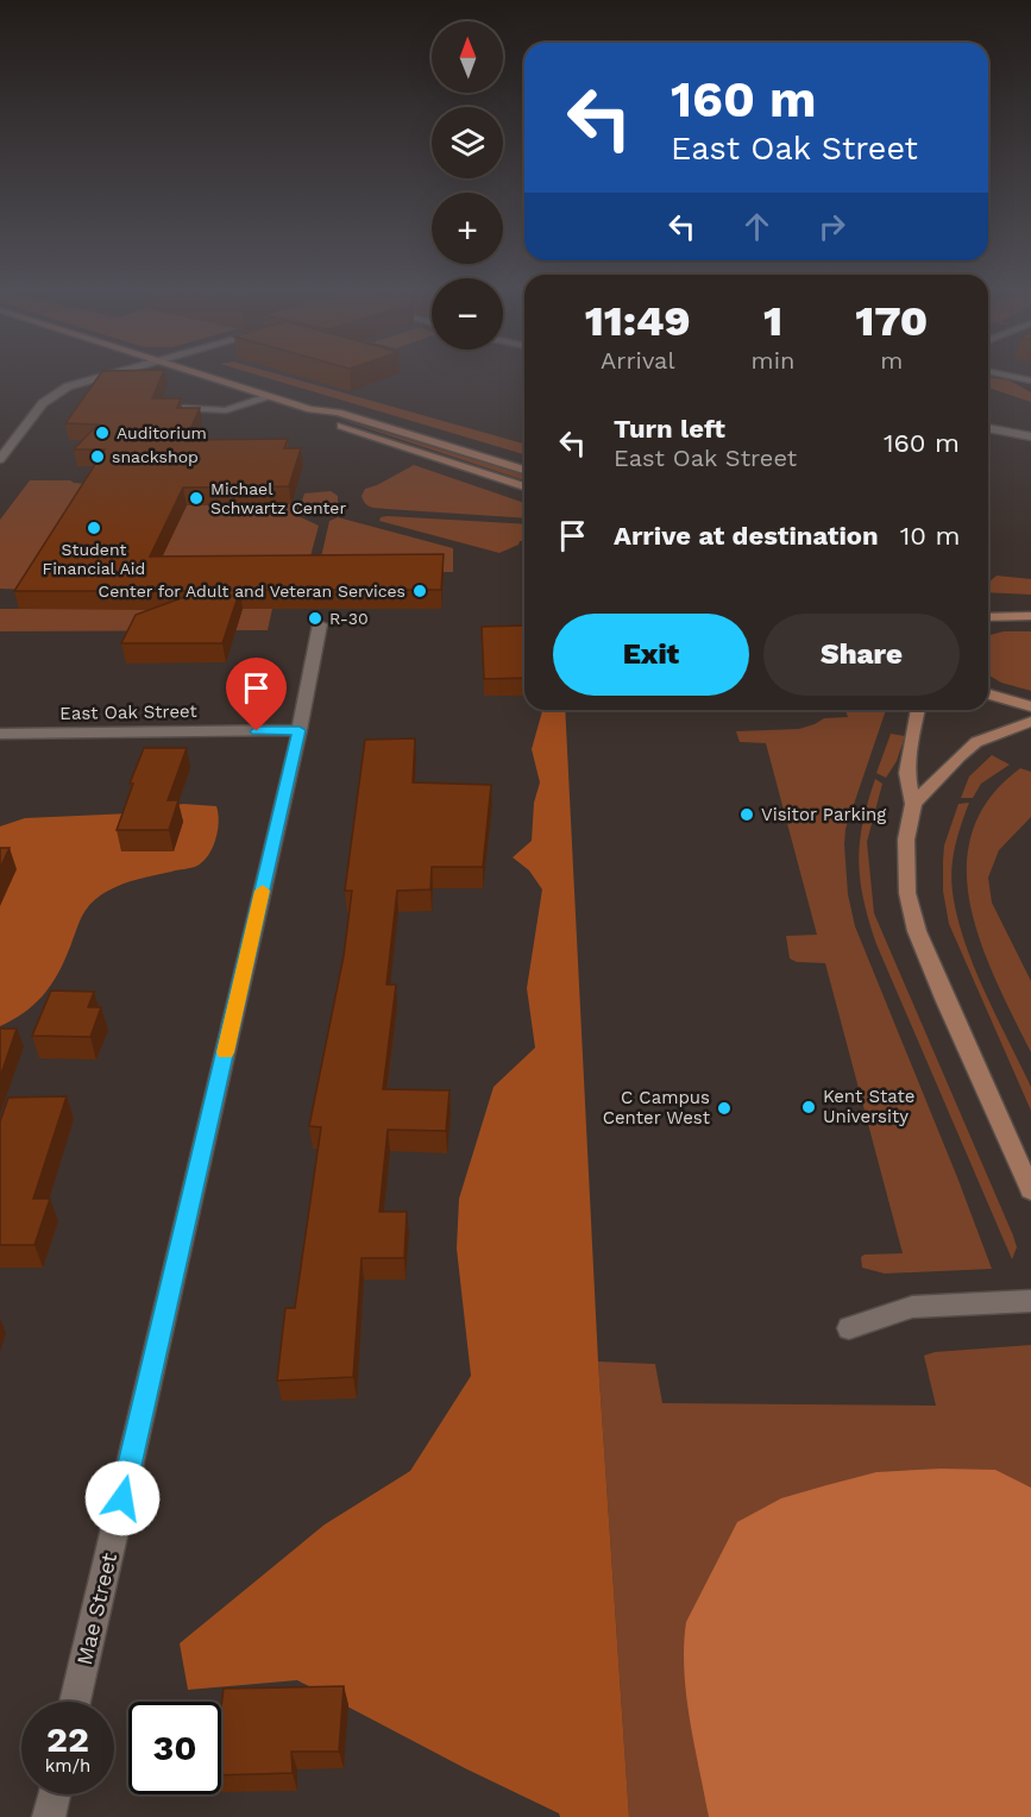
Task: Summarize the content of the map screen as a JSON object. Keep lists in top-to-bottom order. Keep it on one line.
{"streets":{"street":["East Oak Street","Mae Street"]},"crossings":[["East Oak Street","Mae Street"]],"places":["Auditorium","snackshop","Michael Schwartz Center","Student Financial Aid","Center for Adult and Veteran Services","R-30","Visitor Parking","Kent State University","C Campus Center West"],"north":"top","page":{"map_buttons":["+","−"],"turn":["160 m","East Oak Street"],"eta":["11:49","Arrival","1","min","170","m"],"list":[{"name":"Turn left","note":"East Oak Street","value":"160 m"},{"name":"Arrive at destination","value":"10 m"}],"buttons":["Exit","Share"],"speed":"22 km/h","limit":"30"}}
